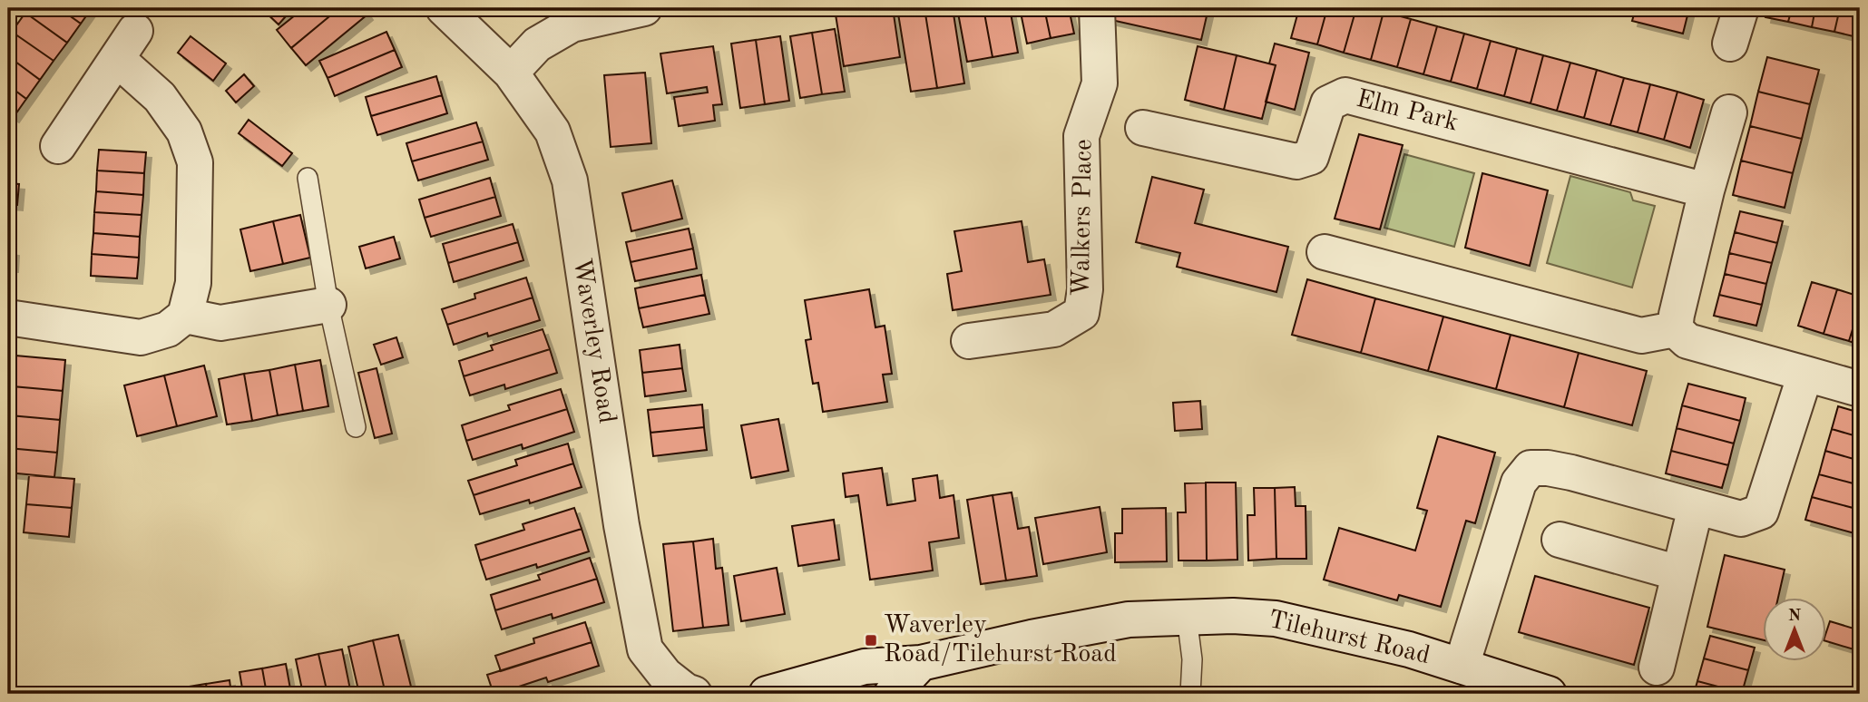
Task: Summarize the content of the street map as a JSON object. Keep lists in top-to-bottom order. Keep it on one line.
{"streets":{"street":["Elm Park","Walkers Place","Waverley Road","Tilehurst Road"]},"places":{"transit":["Waverley Road/Tilehurst Road"]},"north":"top"}
